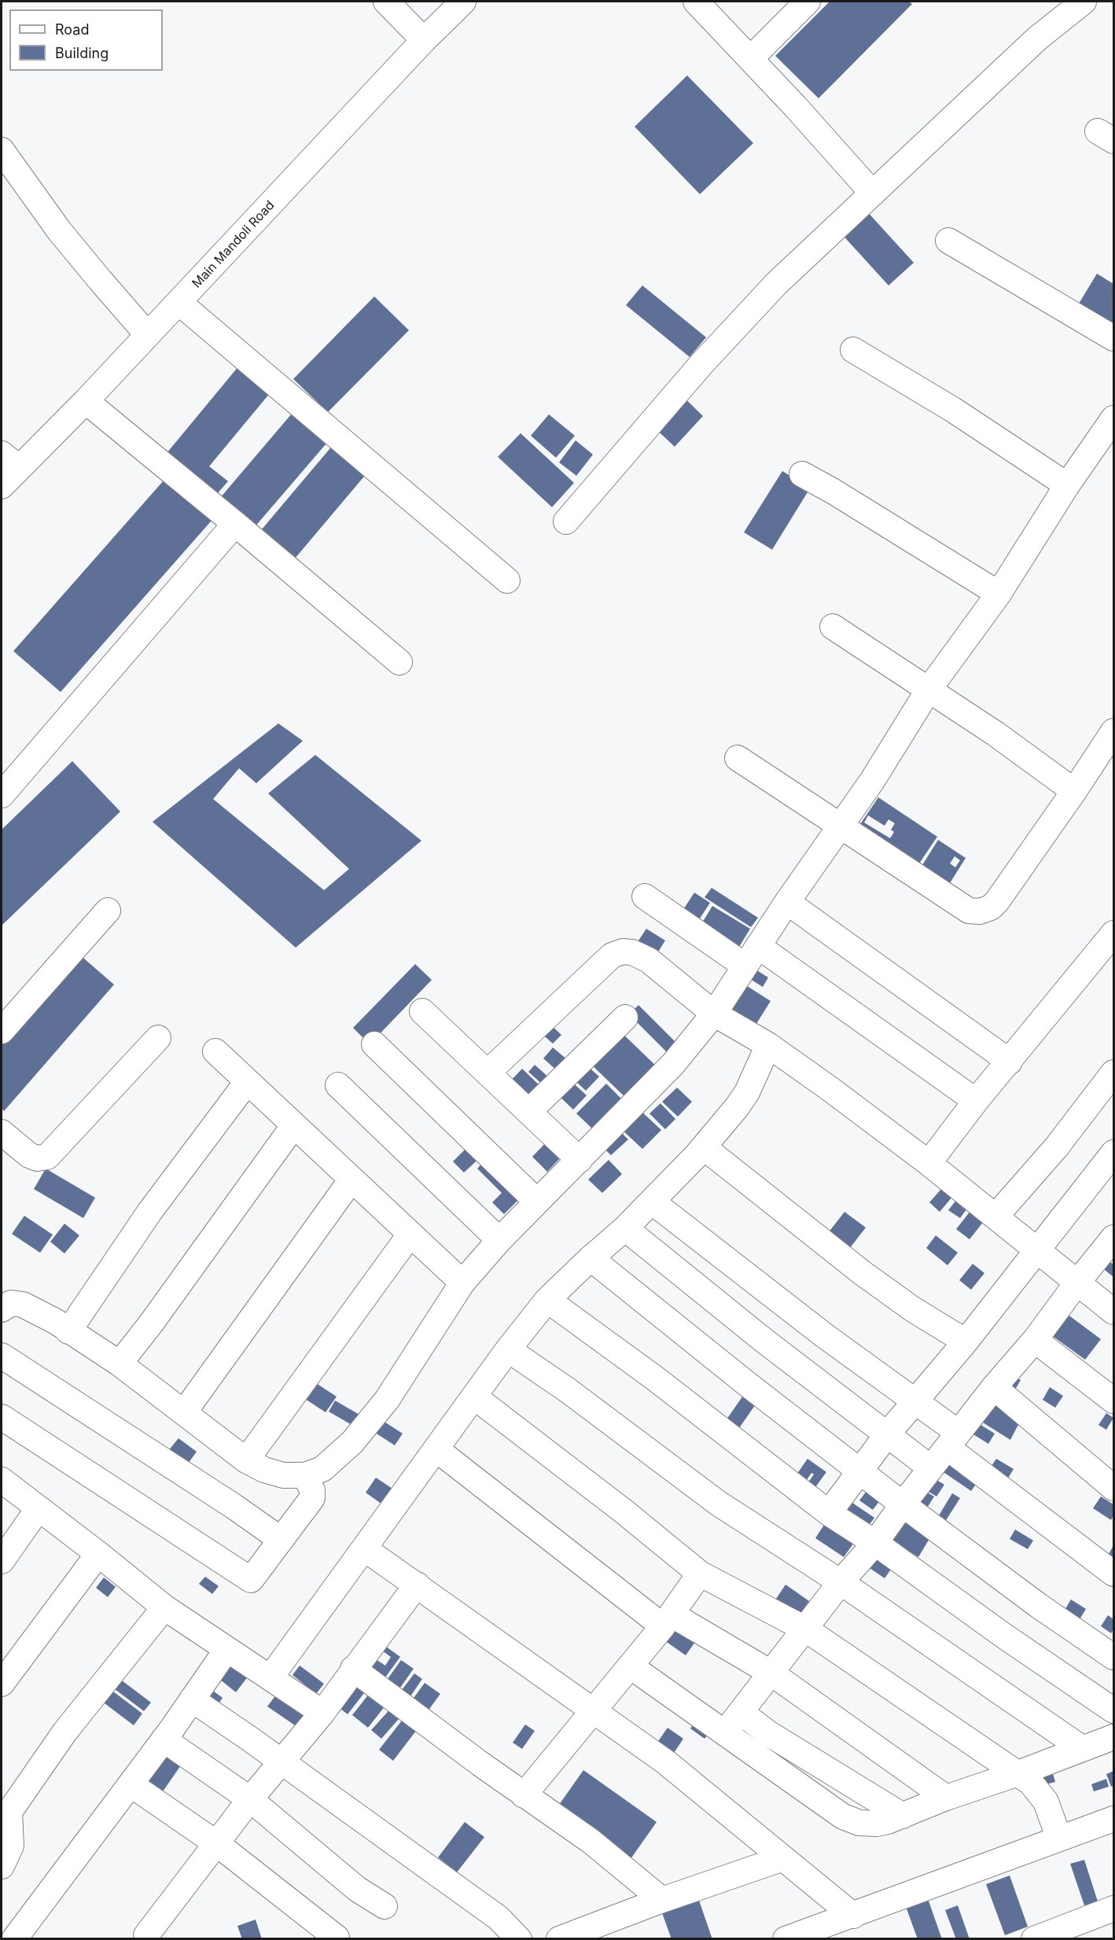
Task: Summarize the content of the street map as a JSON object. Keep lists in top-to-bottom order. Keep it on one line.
{"streets":{"street":["Main Mandoli Road"]},"legend":["Road","Building"]}
